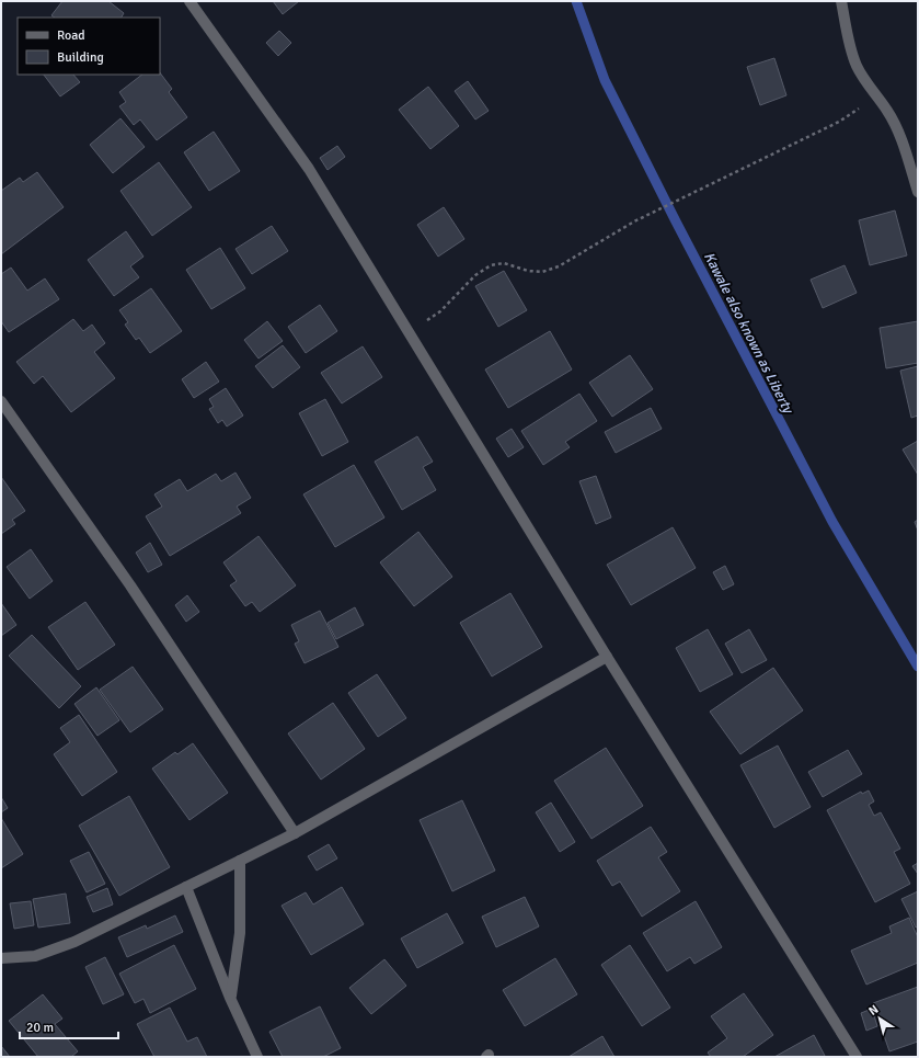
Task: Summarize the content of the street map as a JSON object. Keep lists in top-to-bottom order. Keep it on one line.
{"water":["Kawale also known as Liberty"],"legend":["Road","Building"],"scale_bar":"20 m","north":"top left"}
